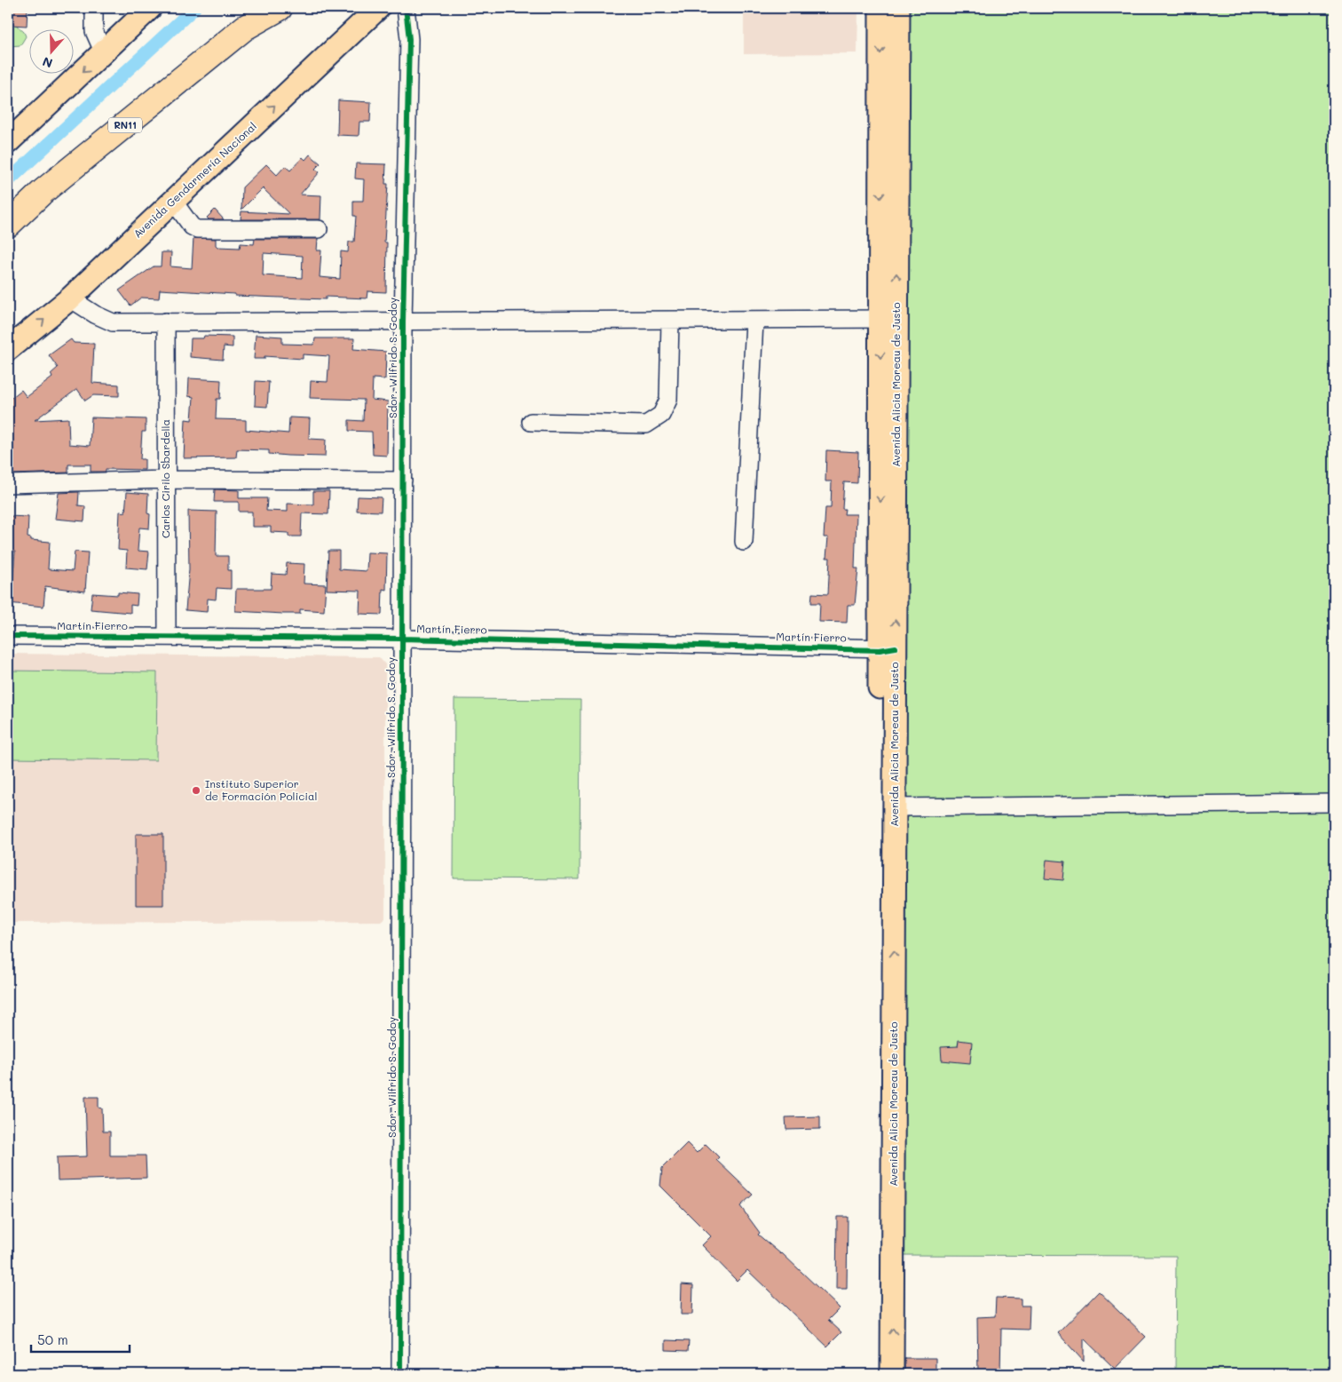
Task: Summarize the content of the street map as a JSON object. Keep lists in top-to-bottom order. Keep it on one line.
{"streets":{"highway":["RN11"],"main road":["Avenida Gendarmería Nacional","Avenida Alicia Moreau de Justo"],"street":["Sdor. Wilfrido S. Godoy","Carlos Cirilo Sbardella","Martín Fierro"]},"crossings":[["Sdor. Wilfrido S. Godoy","Martín Fierro"],["Avenida Alicia Moreau de Justo","Martín Fierro"],["Carlos Cirilo Sbardella","Martín Fierro"]],"places":["Instituto Superior de Formación Policial"],"scale_bar":"50 m","north":"bottom"}
